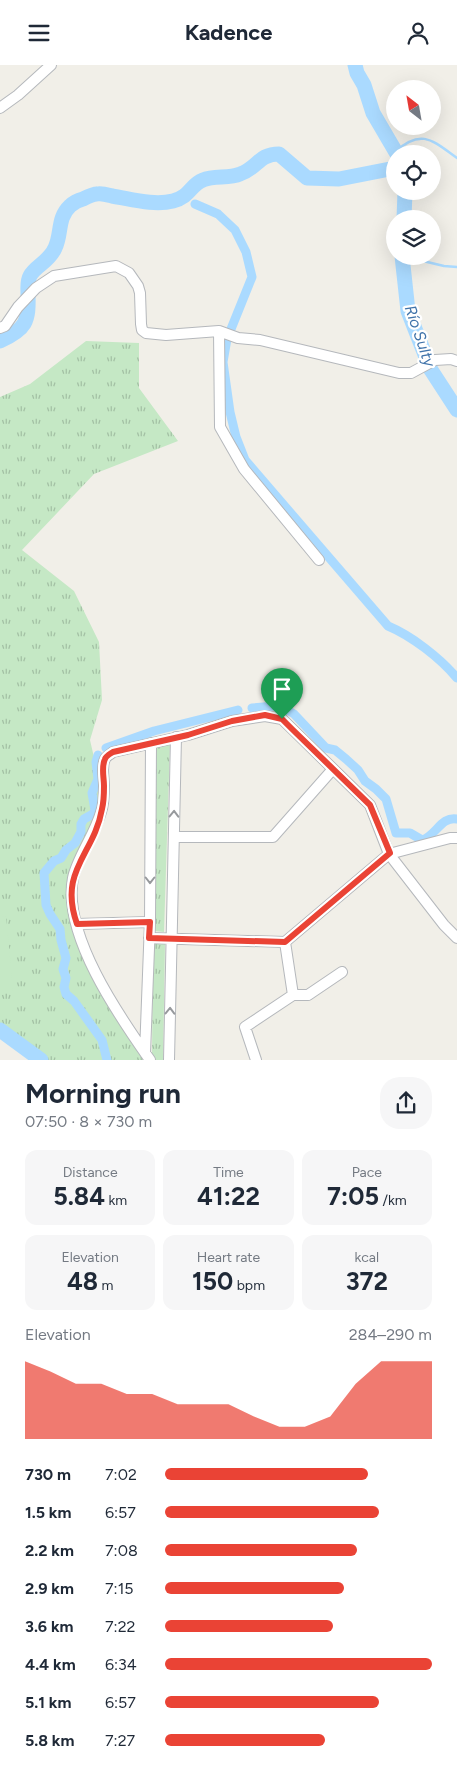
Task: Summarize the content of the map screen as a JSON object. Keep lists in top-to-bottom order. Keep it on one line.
{"water":["Río Sulty"],"north":"top left","page":{"header":"Kadence","heading":["Morning run","07:50 · 8 × 730 m"],"stats":[["Distance","5.84 km"],["Time","41:22"],["Pace","7:05 /km"],["Elevation","48 m"],["Heart rate","150 bpm"],["kcal","372"]],"chart":["Elevation","284–290 m"],"list":[{"name":"730 m","note":"7:02"},{"name":"1.5 km","note":"6:57"},{"name":"2.2 km","note":"7:08"},{"name":"2.9 km","note":"7:15"},{"name":"3.6 km","note":"7:22"},{"name":"4.4 km","note":"6:34"},{"name":"5.1 km","note":"6:57"},{"name":"5.8 km","note":"7:27"}]}}
